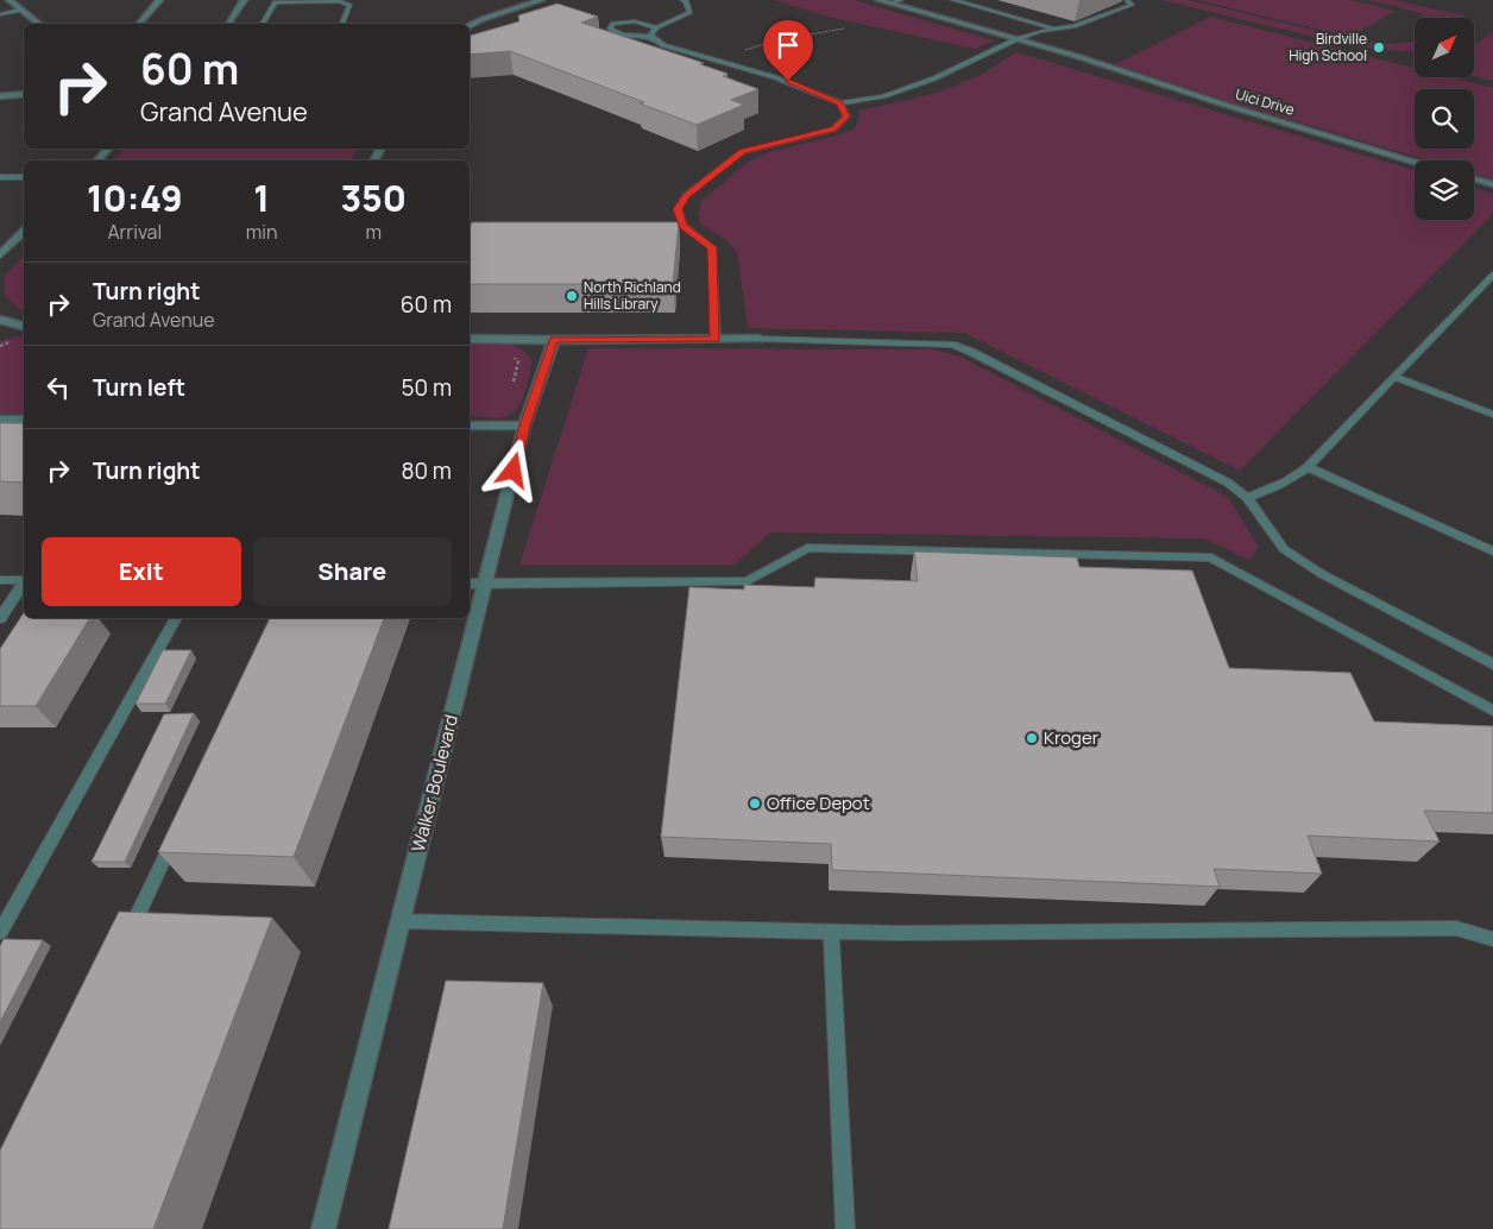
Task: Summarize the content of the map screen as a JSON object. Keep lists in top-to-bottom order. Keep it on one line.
{"streets":{"street":["Uici Drive","Walker Boulevard"]},"places":["Birdville High School","North Richland Hills Library","Kroger","Office Depot"],"north":"top right","page":{"turn":["60 m","Grand Avenue"],"eta":["10:49","Arrival","1","min","350","m"],"list":[{"name":"Turn right","note":"Grand Avenue","value":"60 m"},{"name":"Turn left","value":"50 m"},{"name":"Turn right","value":"80 m"}],"buttons":["Exit","Share"]}}
